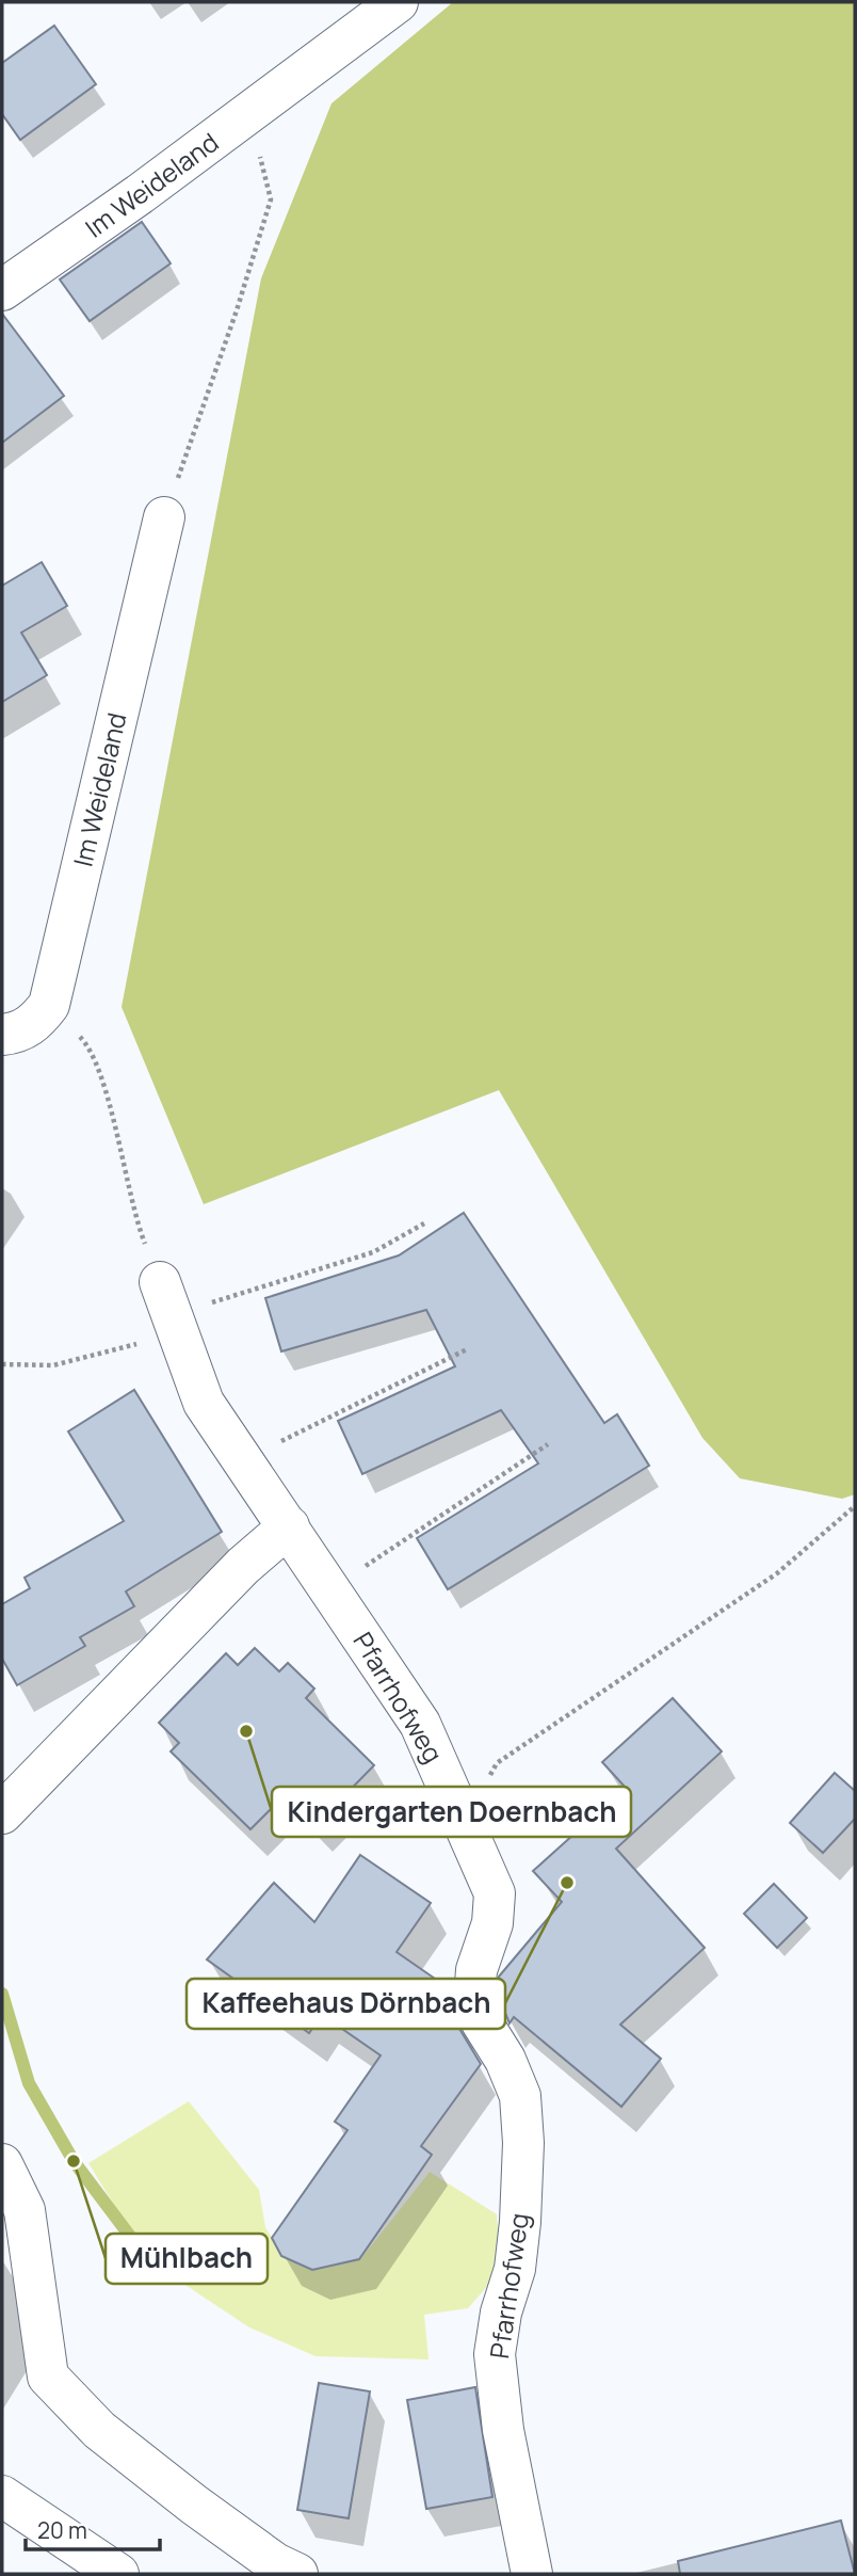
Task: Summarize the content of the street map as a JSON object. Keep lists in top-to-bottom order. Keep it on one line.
{"streets":{"street":["Im Weideland","Pfarrhofweg"]},"places":["Kindergarten Doernbach","Kaffeehaus Dörnbach","Mühlbach"],"scale_bar":"20 m"}
